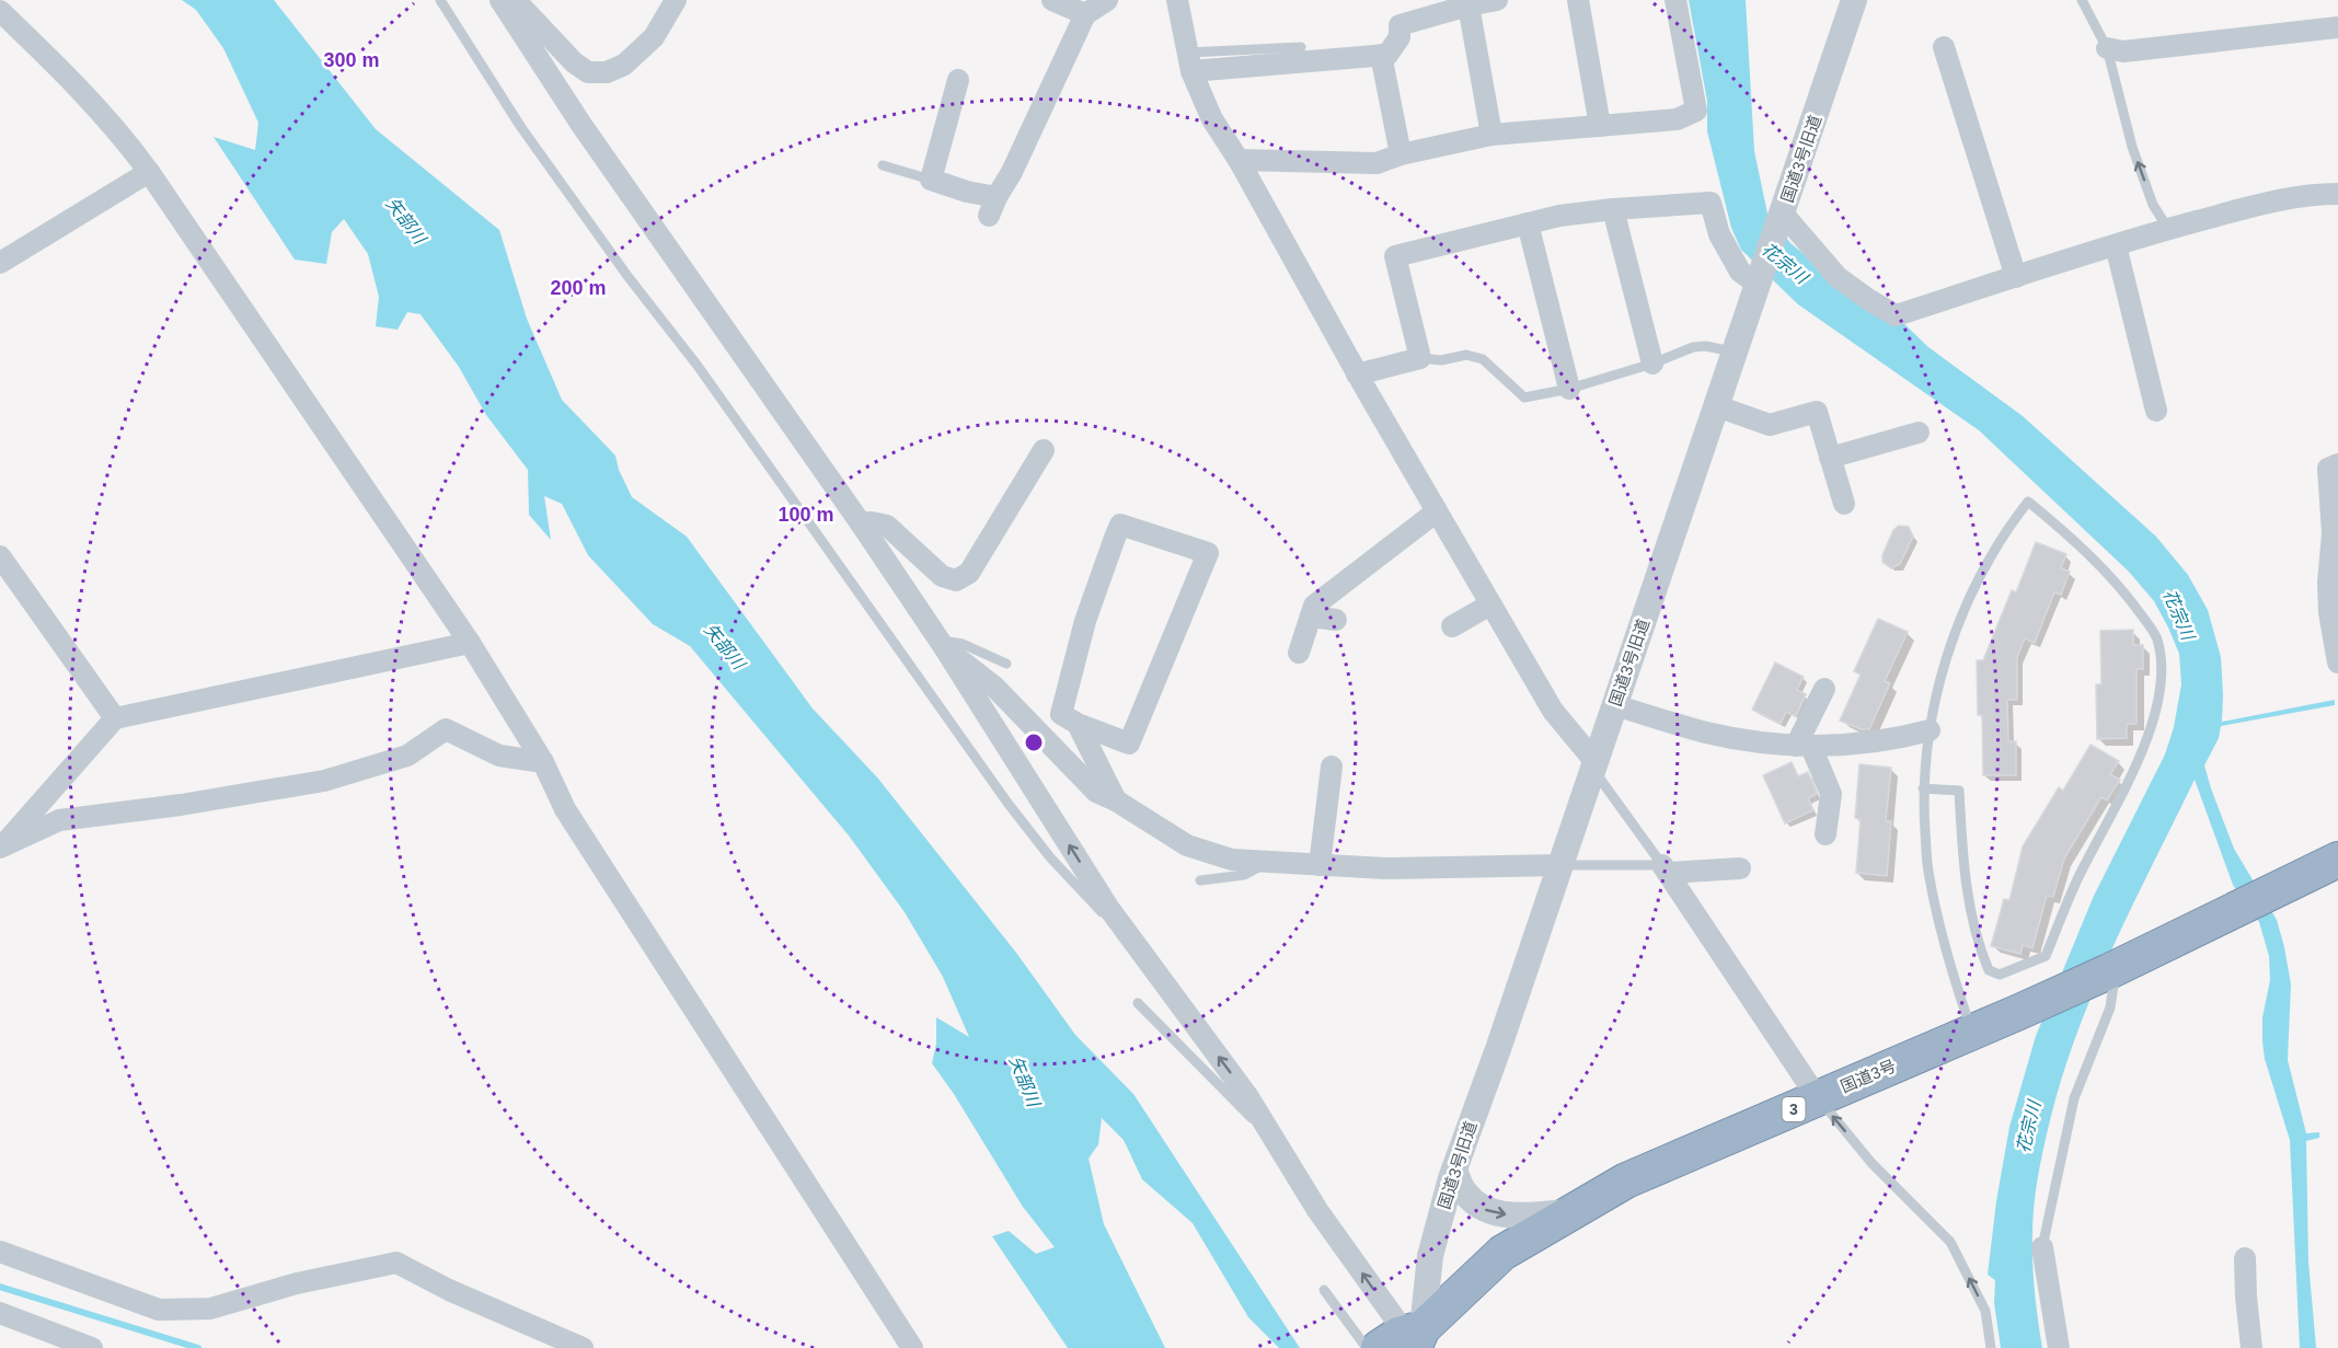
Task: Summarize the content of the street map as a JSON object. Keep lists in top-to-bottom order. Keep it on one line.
{"streets":{"highway":["国道3号","3"],"street":["国道3号旧道"]},"crossings":[["国道3号旧道","国道3号"]],"water":["矢部川","花宗川"],"rings":["300 m","200 m","100 m"]}
